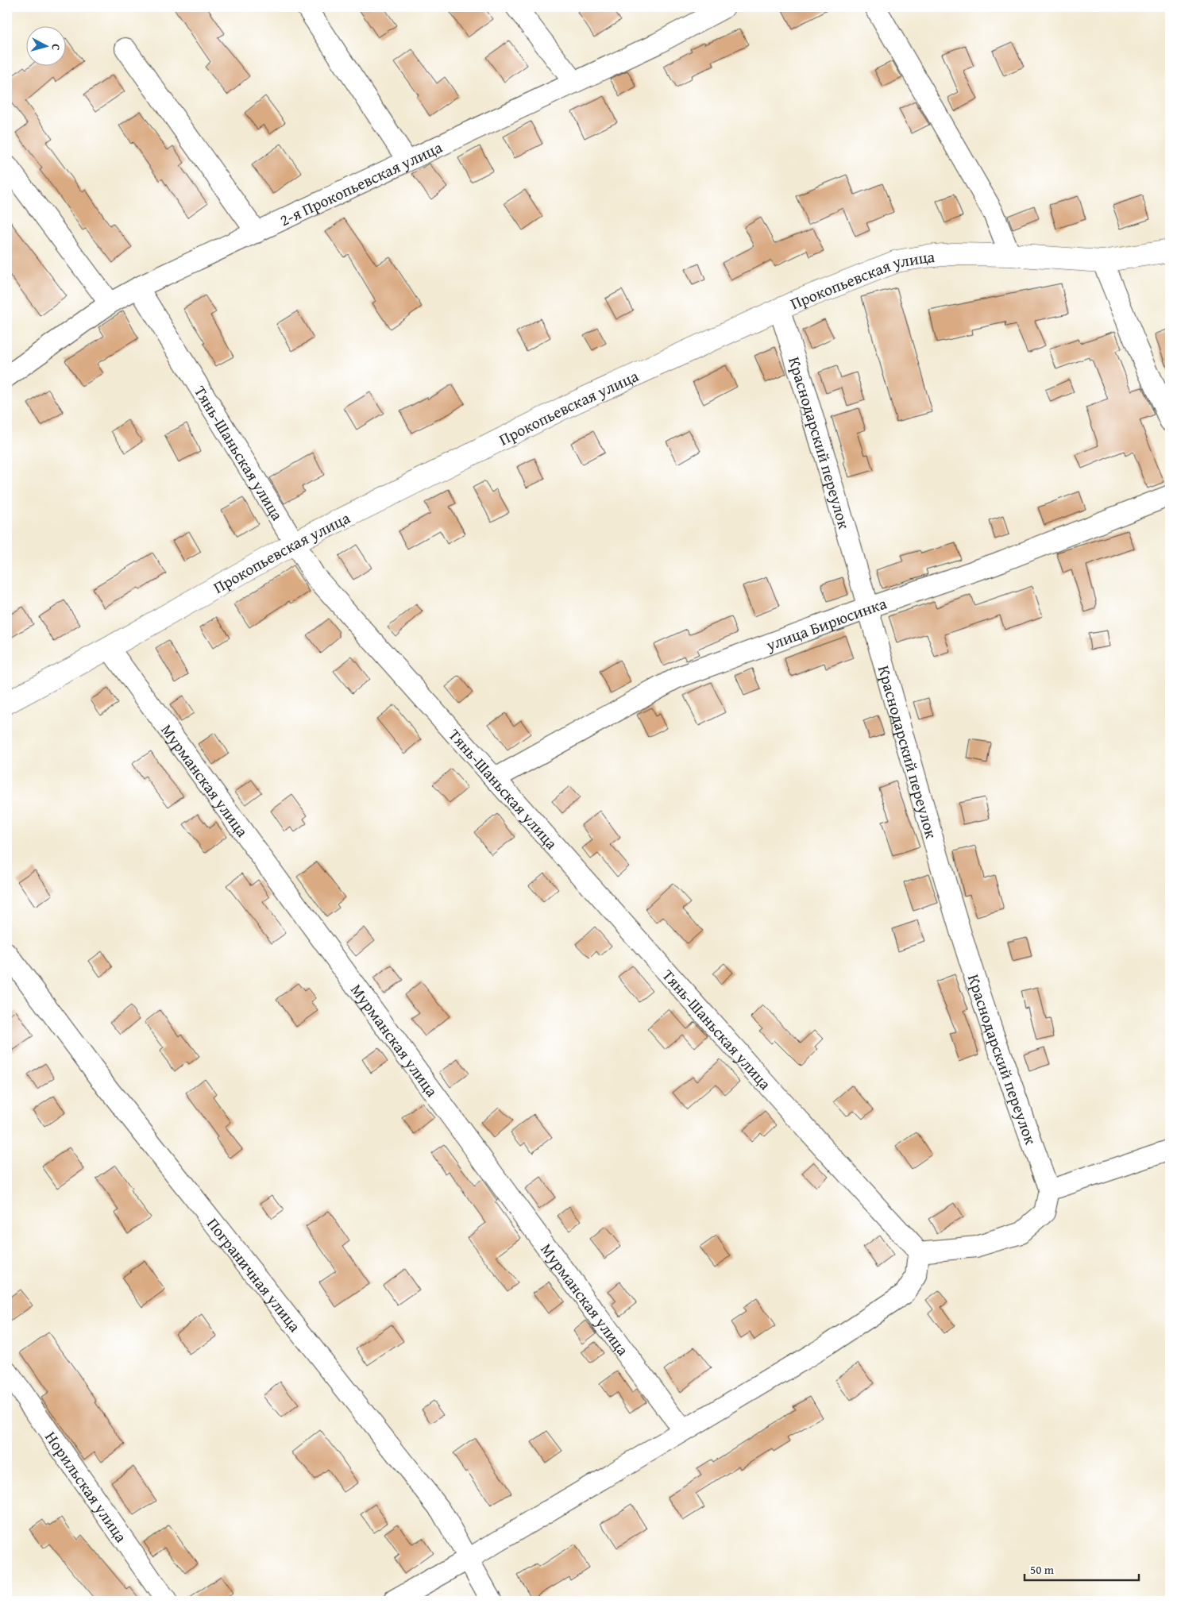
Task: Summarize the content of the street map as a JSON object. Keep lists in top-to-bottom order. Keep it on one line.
{"streets":{"main road":["Прокопьевская улица"],"street":["2-я Прокопьевская улица","Краснодарский переулок","Тянь-Шаньская улица","улица Бирюсинка","Мурманская улица","Пограничная улица","Норильская улица"]},"crossings":[["2-я Прокопьевская улица","Тянь-Шаньская улица"],["Прокопьевская улица","Краснодарский переулок"],["Прокопьевская улица","Тянь-Шаньская улица"],["Прокопьевская улица","Мурманская улица"],["Краснодарский переулок","улица Бирюсинка"],["Тянь-Шаньская улица","улица Бирюсинка"]],"scale_bar":"50 m","north":"right"}
